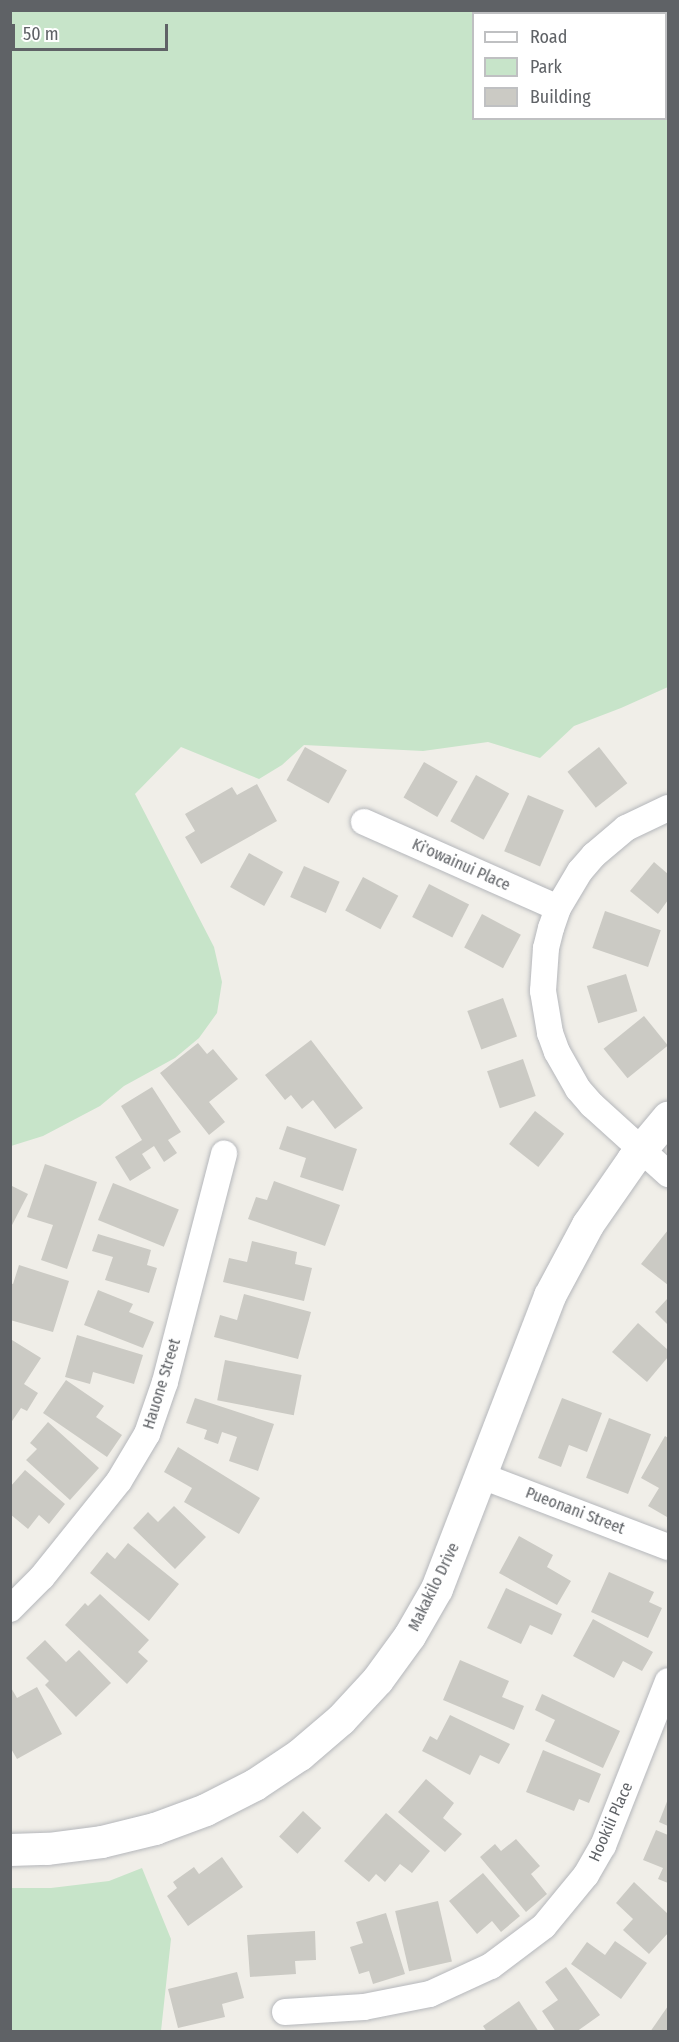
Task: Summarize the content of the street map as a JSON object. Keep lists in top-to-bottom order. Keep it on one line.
{"streets":{"street":["Ki'owainui Place","Hauone Street","Pueonani Street","Makakilo Drive","Hookili Place"]},"crossings":[["Pueonani Street","Makakilo Drive"]],"legend":["Road","Park","Building"],"scale_bar":"50 m"}
